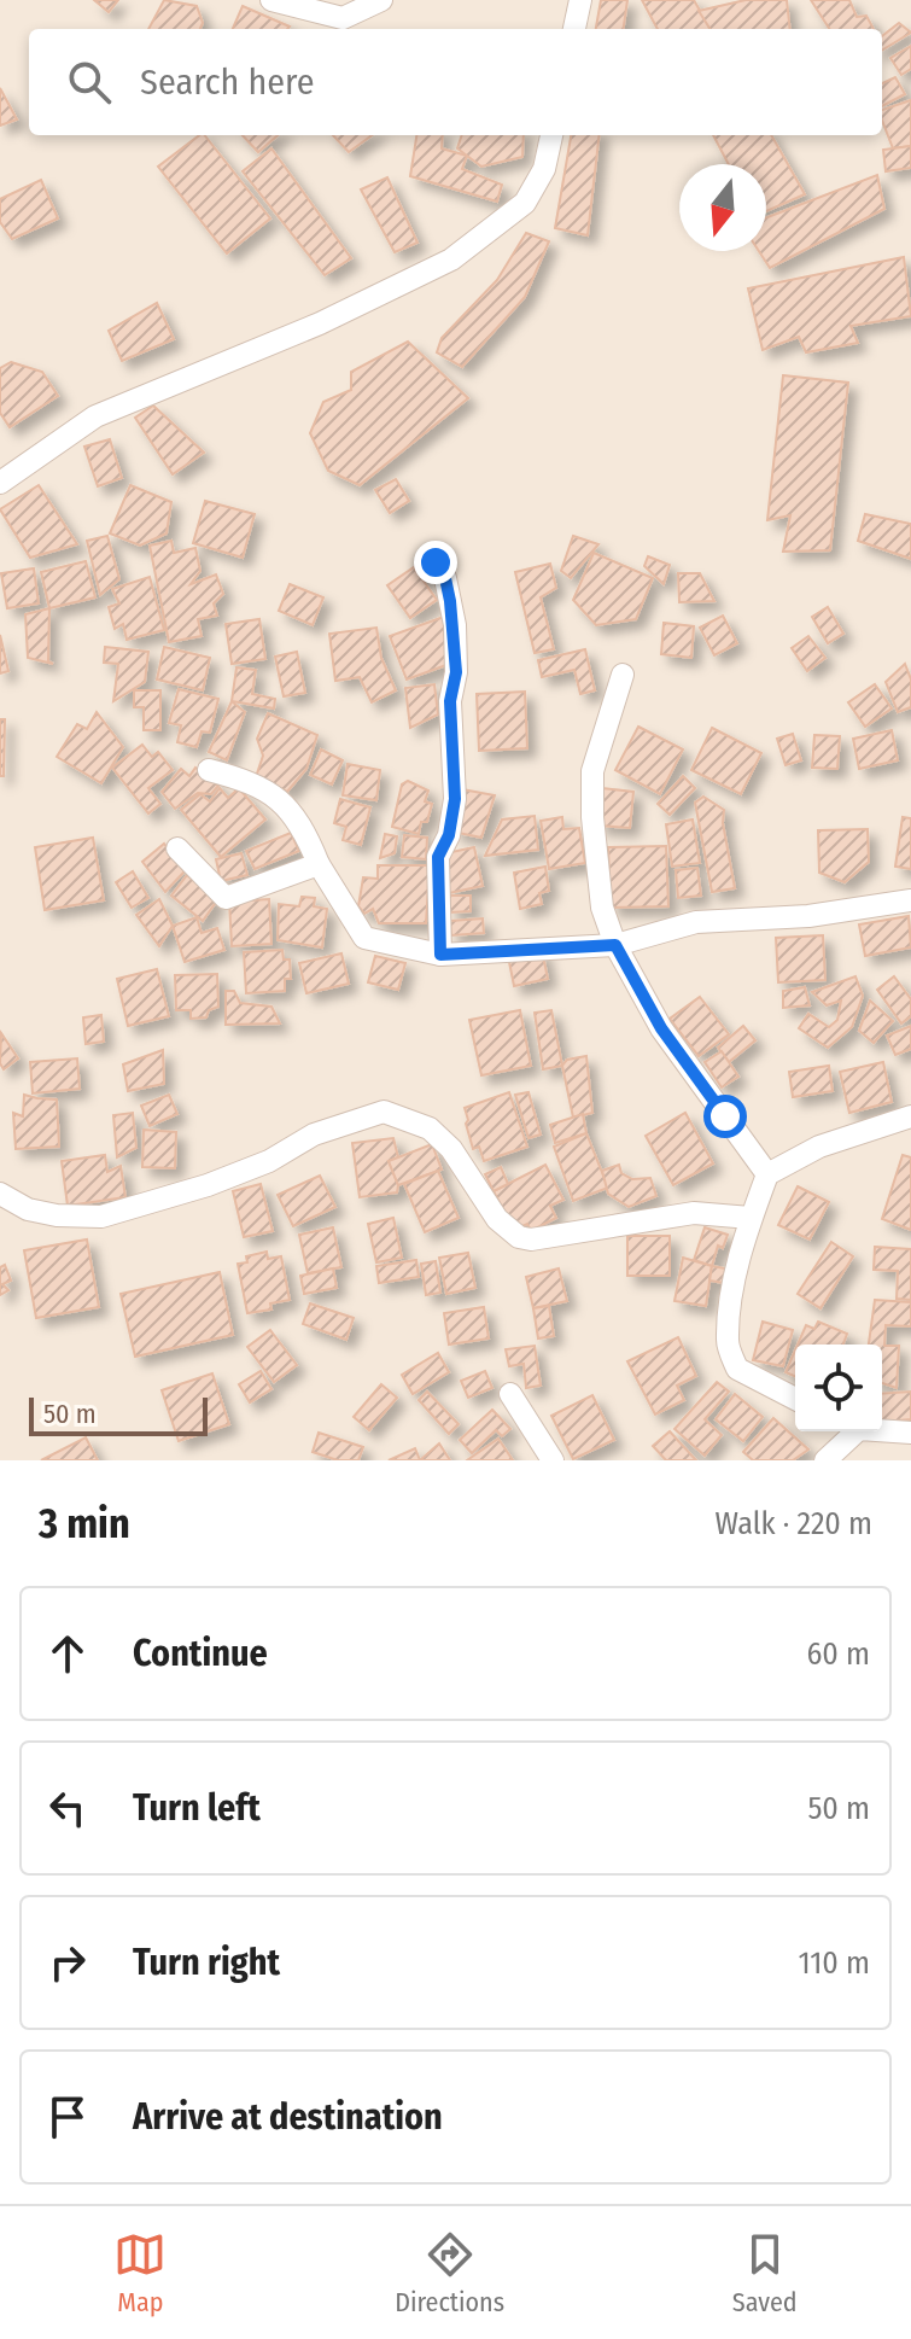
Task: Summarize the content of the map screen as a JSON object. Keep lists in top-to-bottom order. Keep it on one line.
{"scale_bar":"50 m","north":"bottom","page":{"search":"Search here","scale":"50 m","heading":["3 min","Walk · 220 m"],"list":[["Continue","60 m"],["Turn left","50 m"],["Turn right","110 m"],"Arrive at destination"],"nav":["Map","Directions","Saved"]}}
